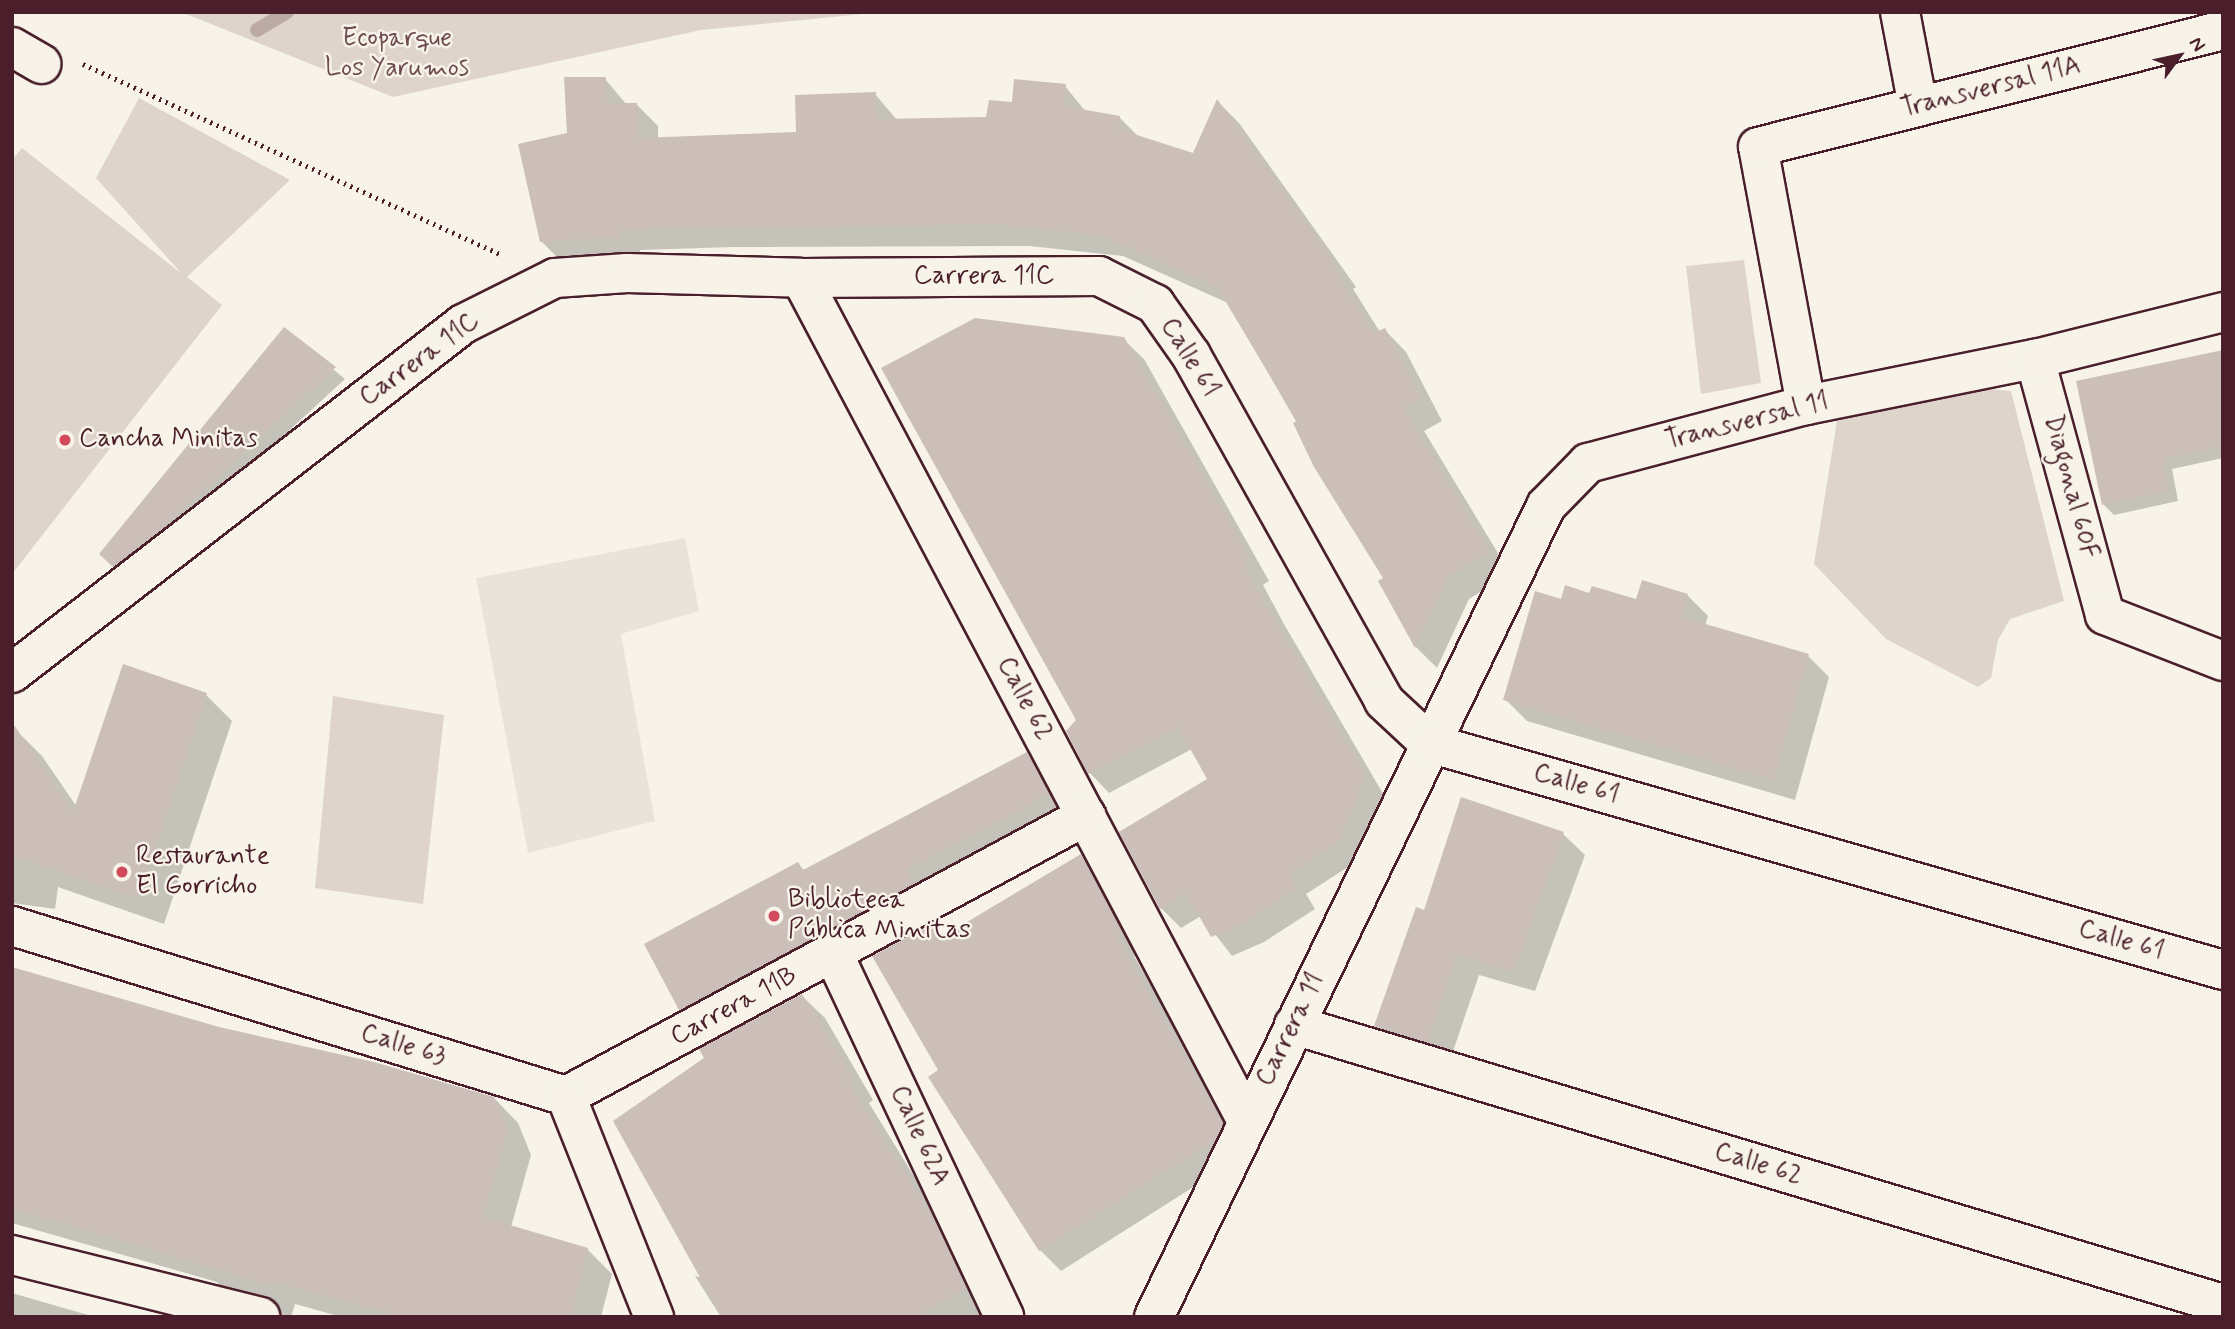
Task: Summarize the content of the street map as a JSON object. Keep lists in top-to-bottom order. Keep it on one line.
{"streets":{"street":["Transversal 11A","Carrera 11C","Calle 61","Transversal 11","Diagonal 60F","Calle 62","Carrera 11B","Carrera 11","Calle 63","Calle 62A"]},"crossings":[["Transversal 11A","Transversal 11"],["Carrera 11C","Calle 61"],["Carrera 11C","Calle 62"],["Calle 61","Transversal 11"],["Calle 61","Carrera 11"],["Transversal 11","Diagonal 60F"],["Transversal 11","Carrera 11"],["Calle 62","Carrera 11B"],["Calle 62","Carrera 11"],["Carrera 11B","Calle 63"],["Carrera 11B","Calle 62A"]],"parks":["Ecoparque Los Yarumos"],"places":["Cancha Minitas","Restaurante El Gorricho","Biblioteca Pública Minitas"],"north":"top right"}
